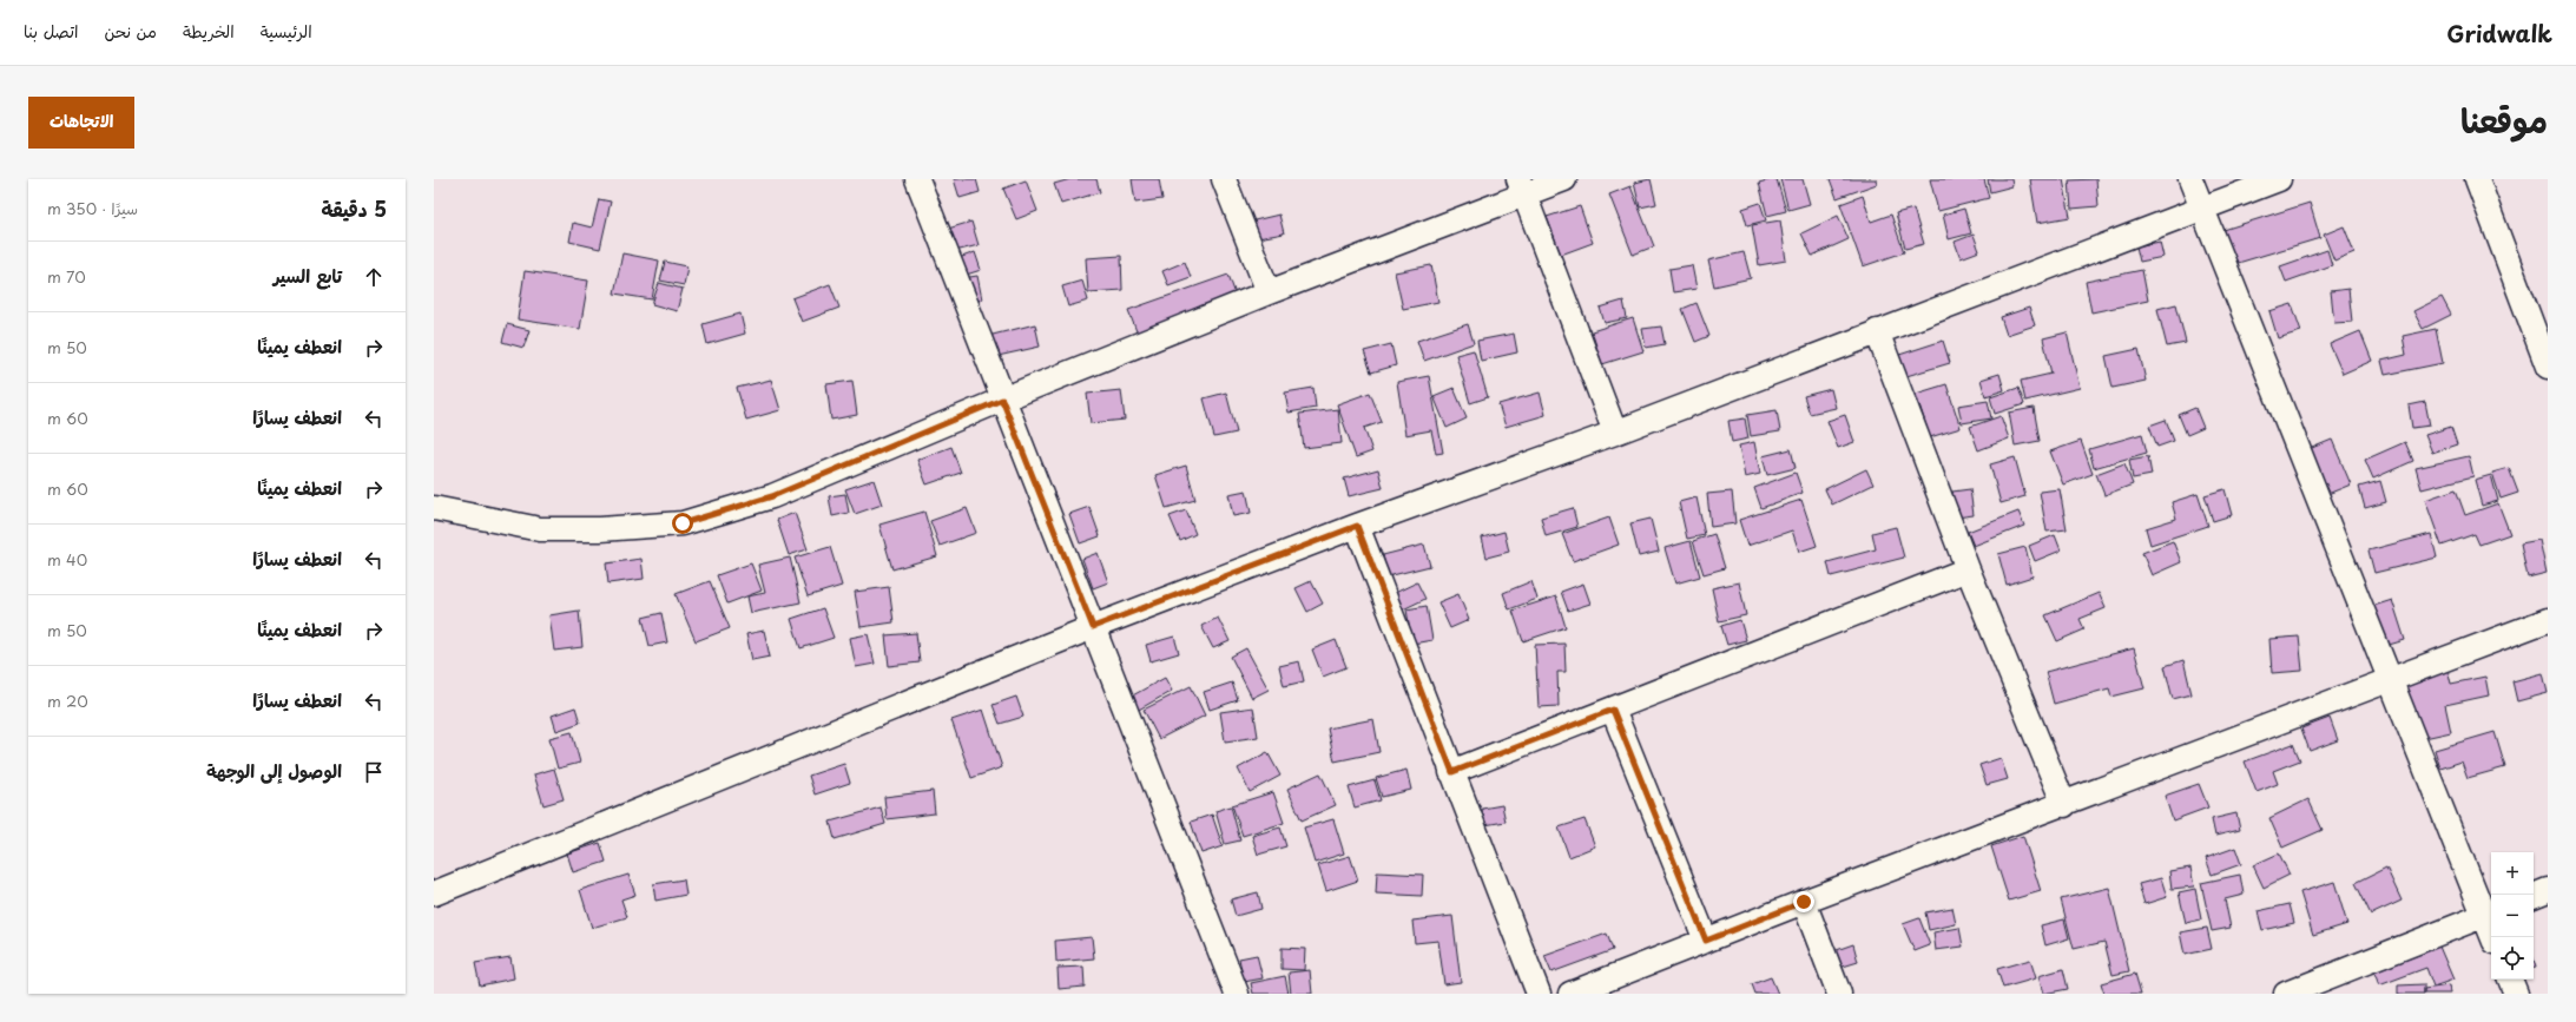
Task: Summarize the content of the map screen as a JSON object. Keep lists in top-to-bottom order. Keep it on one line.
{"page":{"header":"Gridwalk","nav":["الرئيسية","الخريطة","من نحن","اتصل بنا"],"title":"موقعنا","buttons":"الاتجاهات","heading":["5 دقيقة","سيرًا · 350 m"],"list":[["تابع السير","70 m"],["انعطف يمينًا","50 m"],["انعطف يسارًا","60 m"],["انعطف يمينًا","60 m"],["انعطف يسارًا","40 m"],["انعطف يمينًا","50 m"],["انعطف يسارًا","20 m"],"الوصول إلى الوجهة"],"map_buttons":["+","−"]}}
